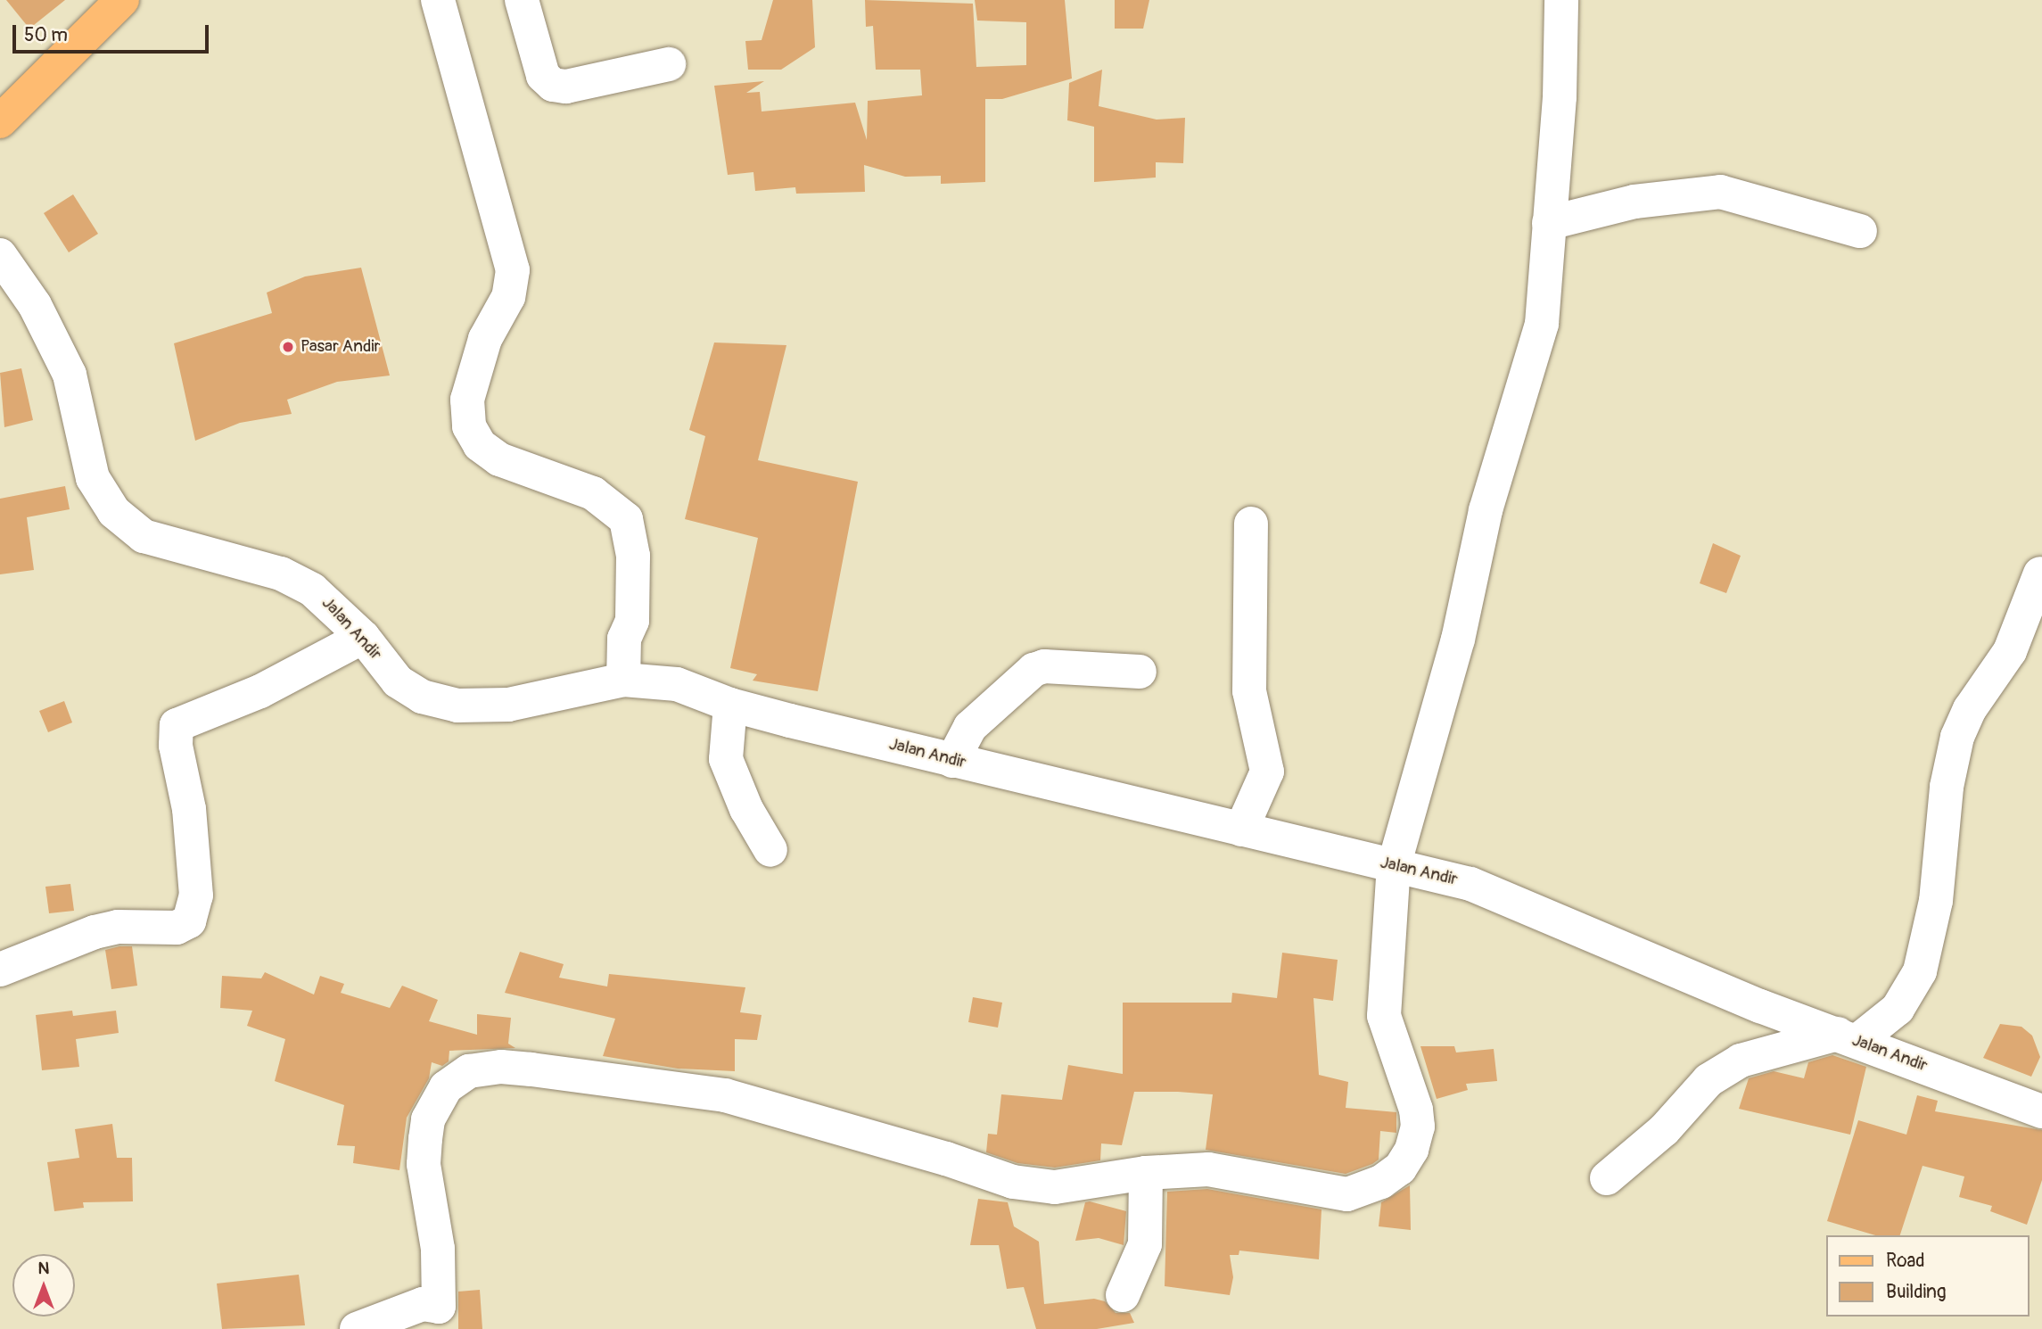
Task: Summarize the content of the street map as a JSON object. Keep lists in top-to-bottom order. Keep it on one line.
{"streets":{"street":["Jalan Andir"]},"places":["Pasar Andir"],"legend":["Road","Building"],"scale_bar":"50 m","north":"top"}
